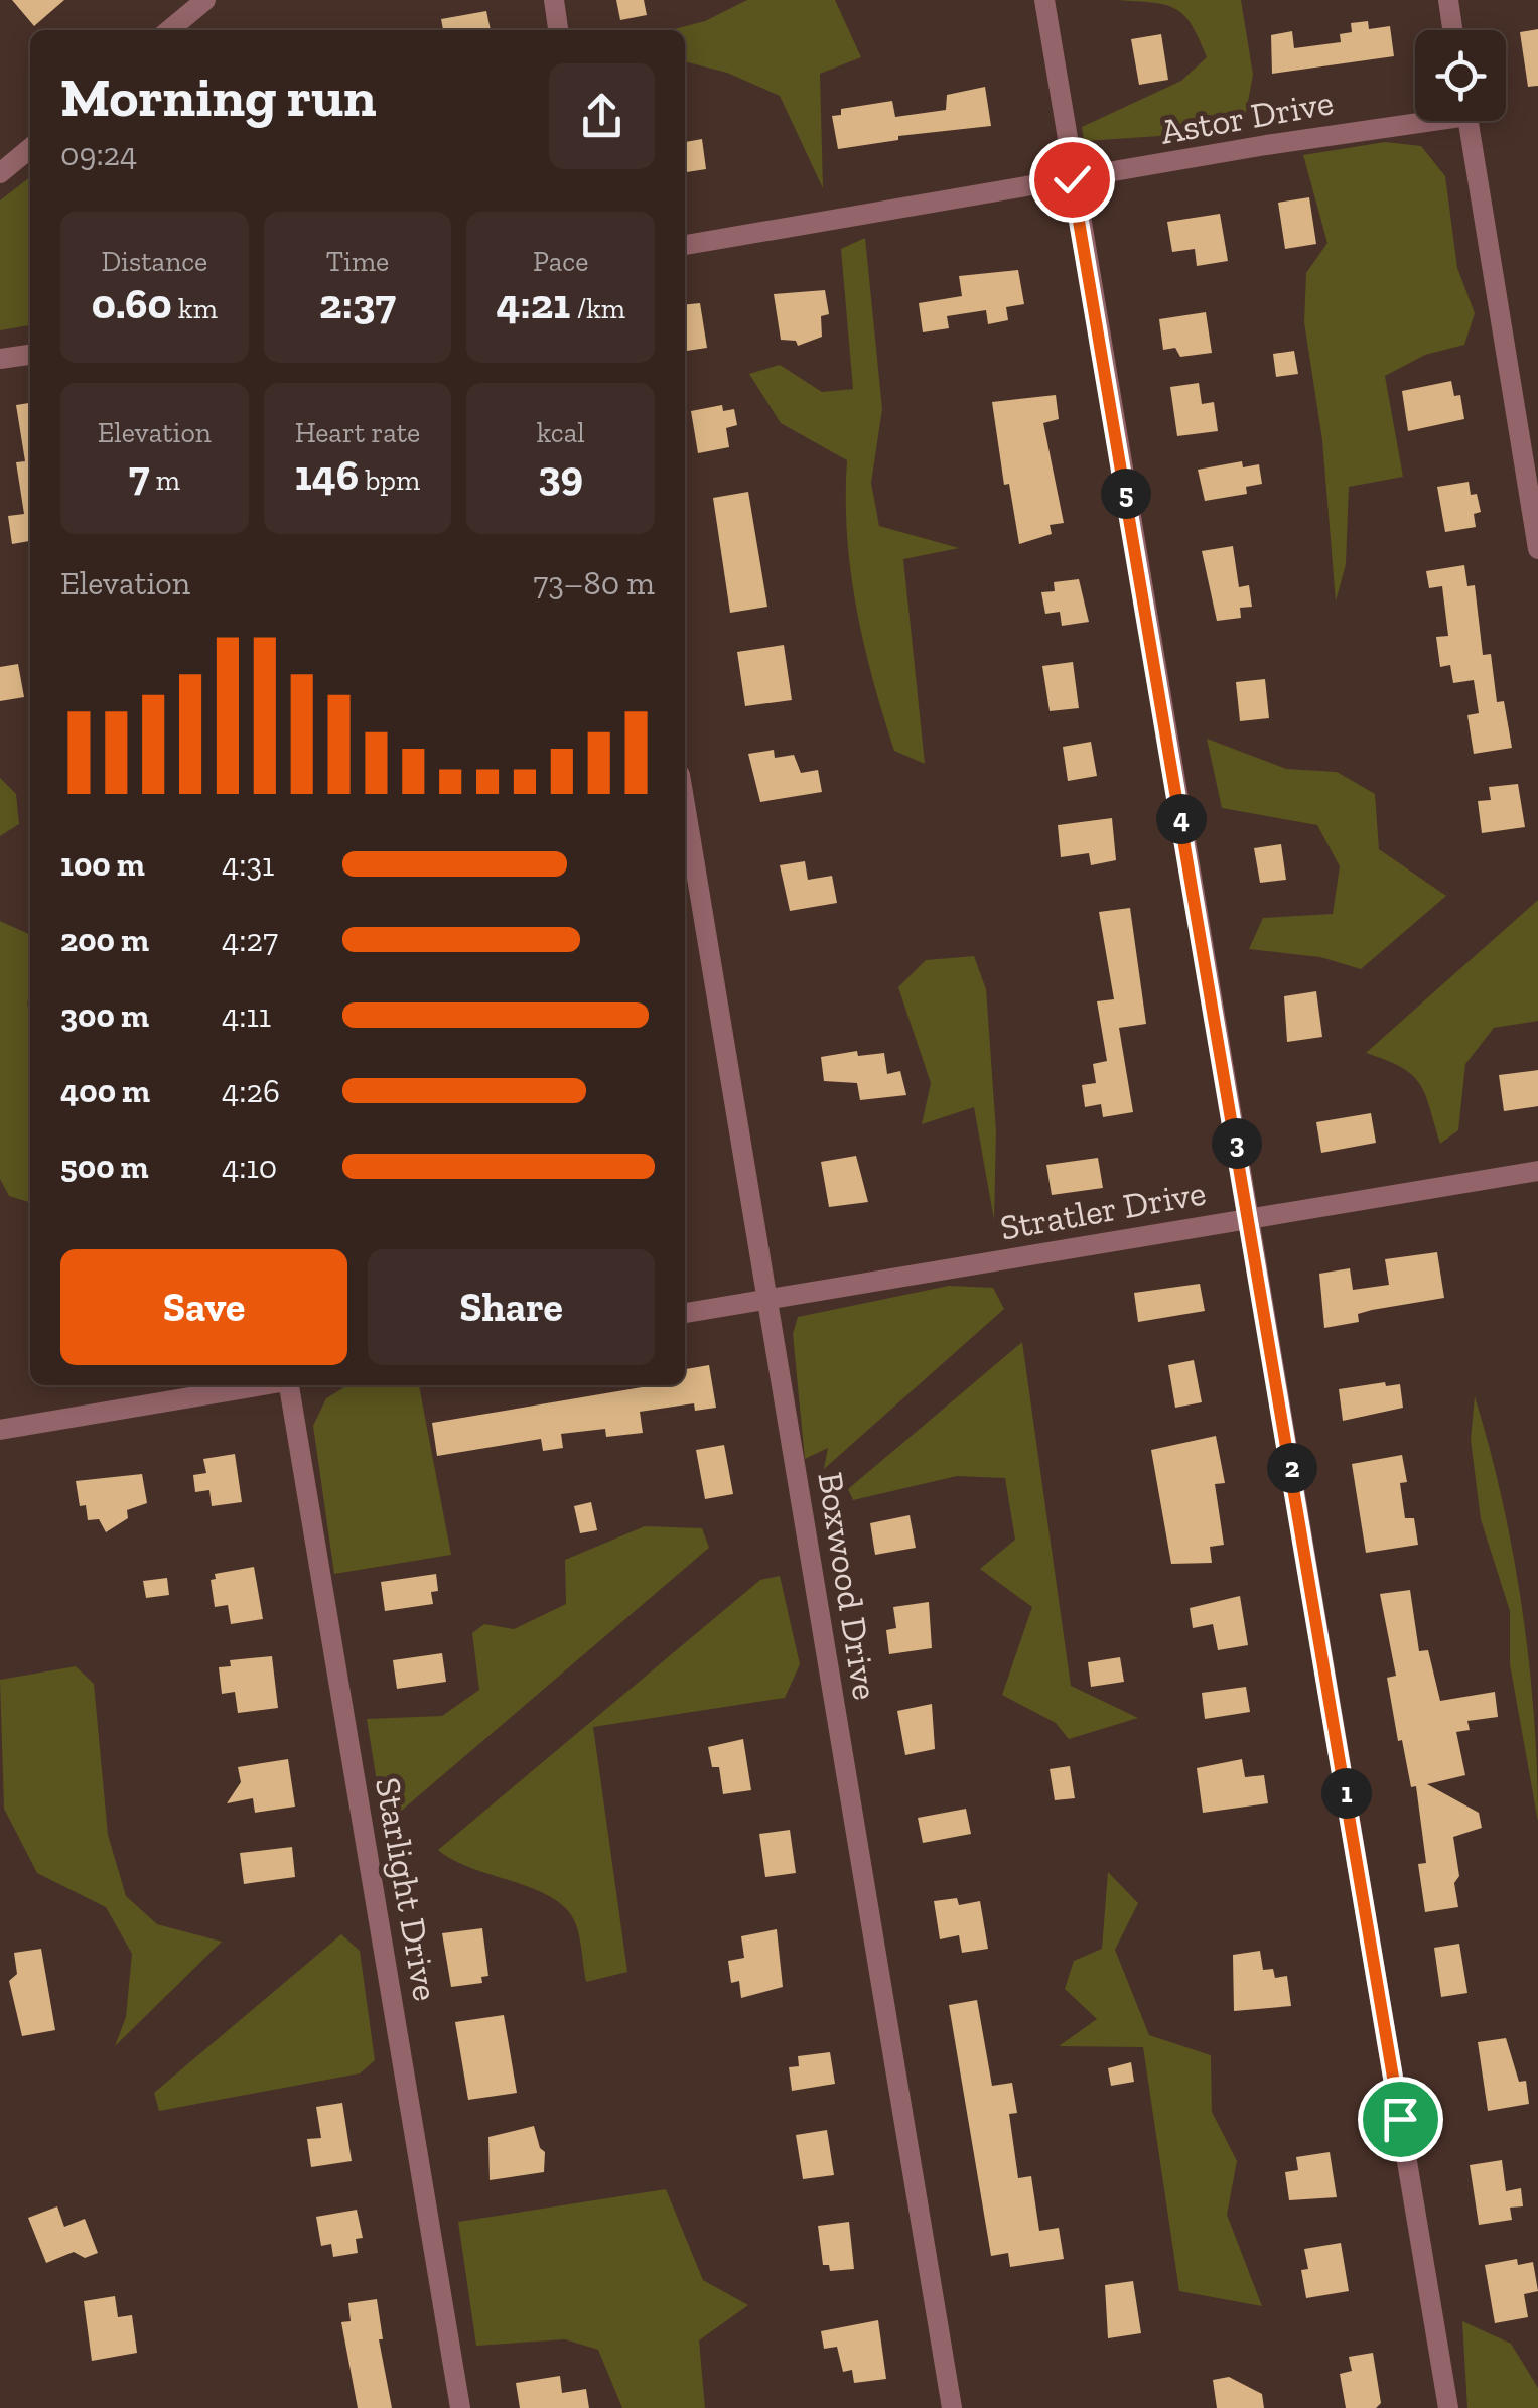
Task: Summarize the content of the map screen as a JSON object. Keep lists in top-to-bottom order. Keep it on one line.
{"streets":{"street":["Astor Drive","Stratler Drive","Boxwood Drive","Starlight Drive"]},"crossings":[["Stratler Drive","Boxwood Drive"]],"page":{"heading":["Morning run","09:24"],"stats":[["Distance","0.60 km"],["Time","2:37"],["Pace","4:21 /km"],["Elevation","7 m"],["Heart rate","146 bpm"],["kcal","39"]],"pins":["5","4","3","2","1"],"chart":["Elevation","73–80 m"],"list":[{"name":"100 m","note":"4:31"},{"name":"200 m","note":"4:27"},{"name":"300 m","note":"4:11"},{"name":"400 m","note":"4:26"},{"name":"500 m","note":"4:10"}],"buttons":["Save","Share"]}}
